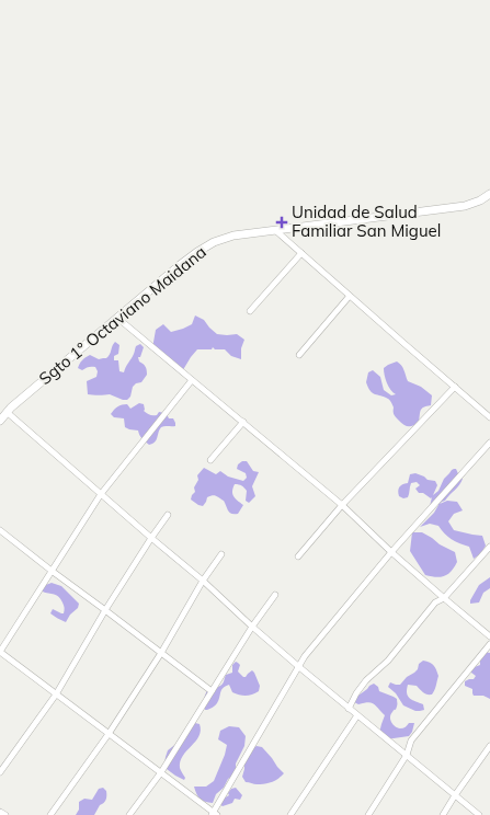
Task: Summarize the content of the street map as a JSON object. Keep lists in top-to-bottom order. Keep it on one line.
{"streets":{"main road":["Sgto 1° Octaviano Maidana"]},"places":{"health":["Unidad de Salud Familiar San Miguel"]}}
